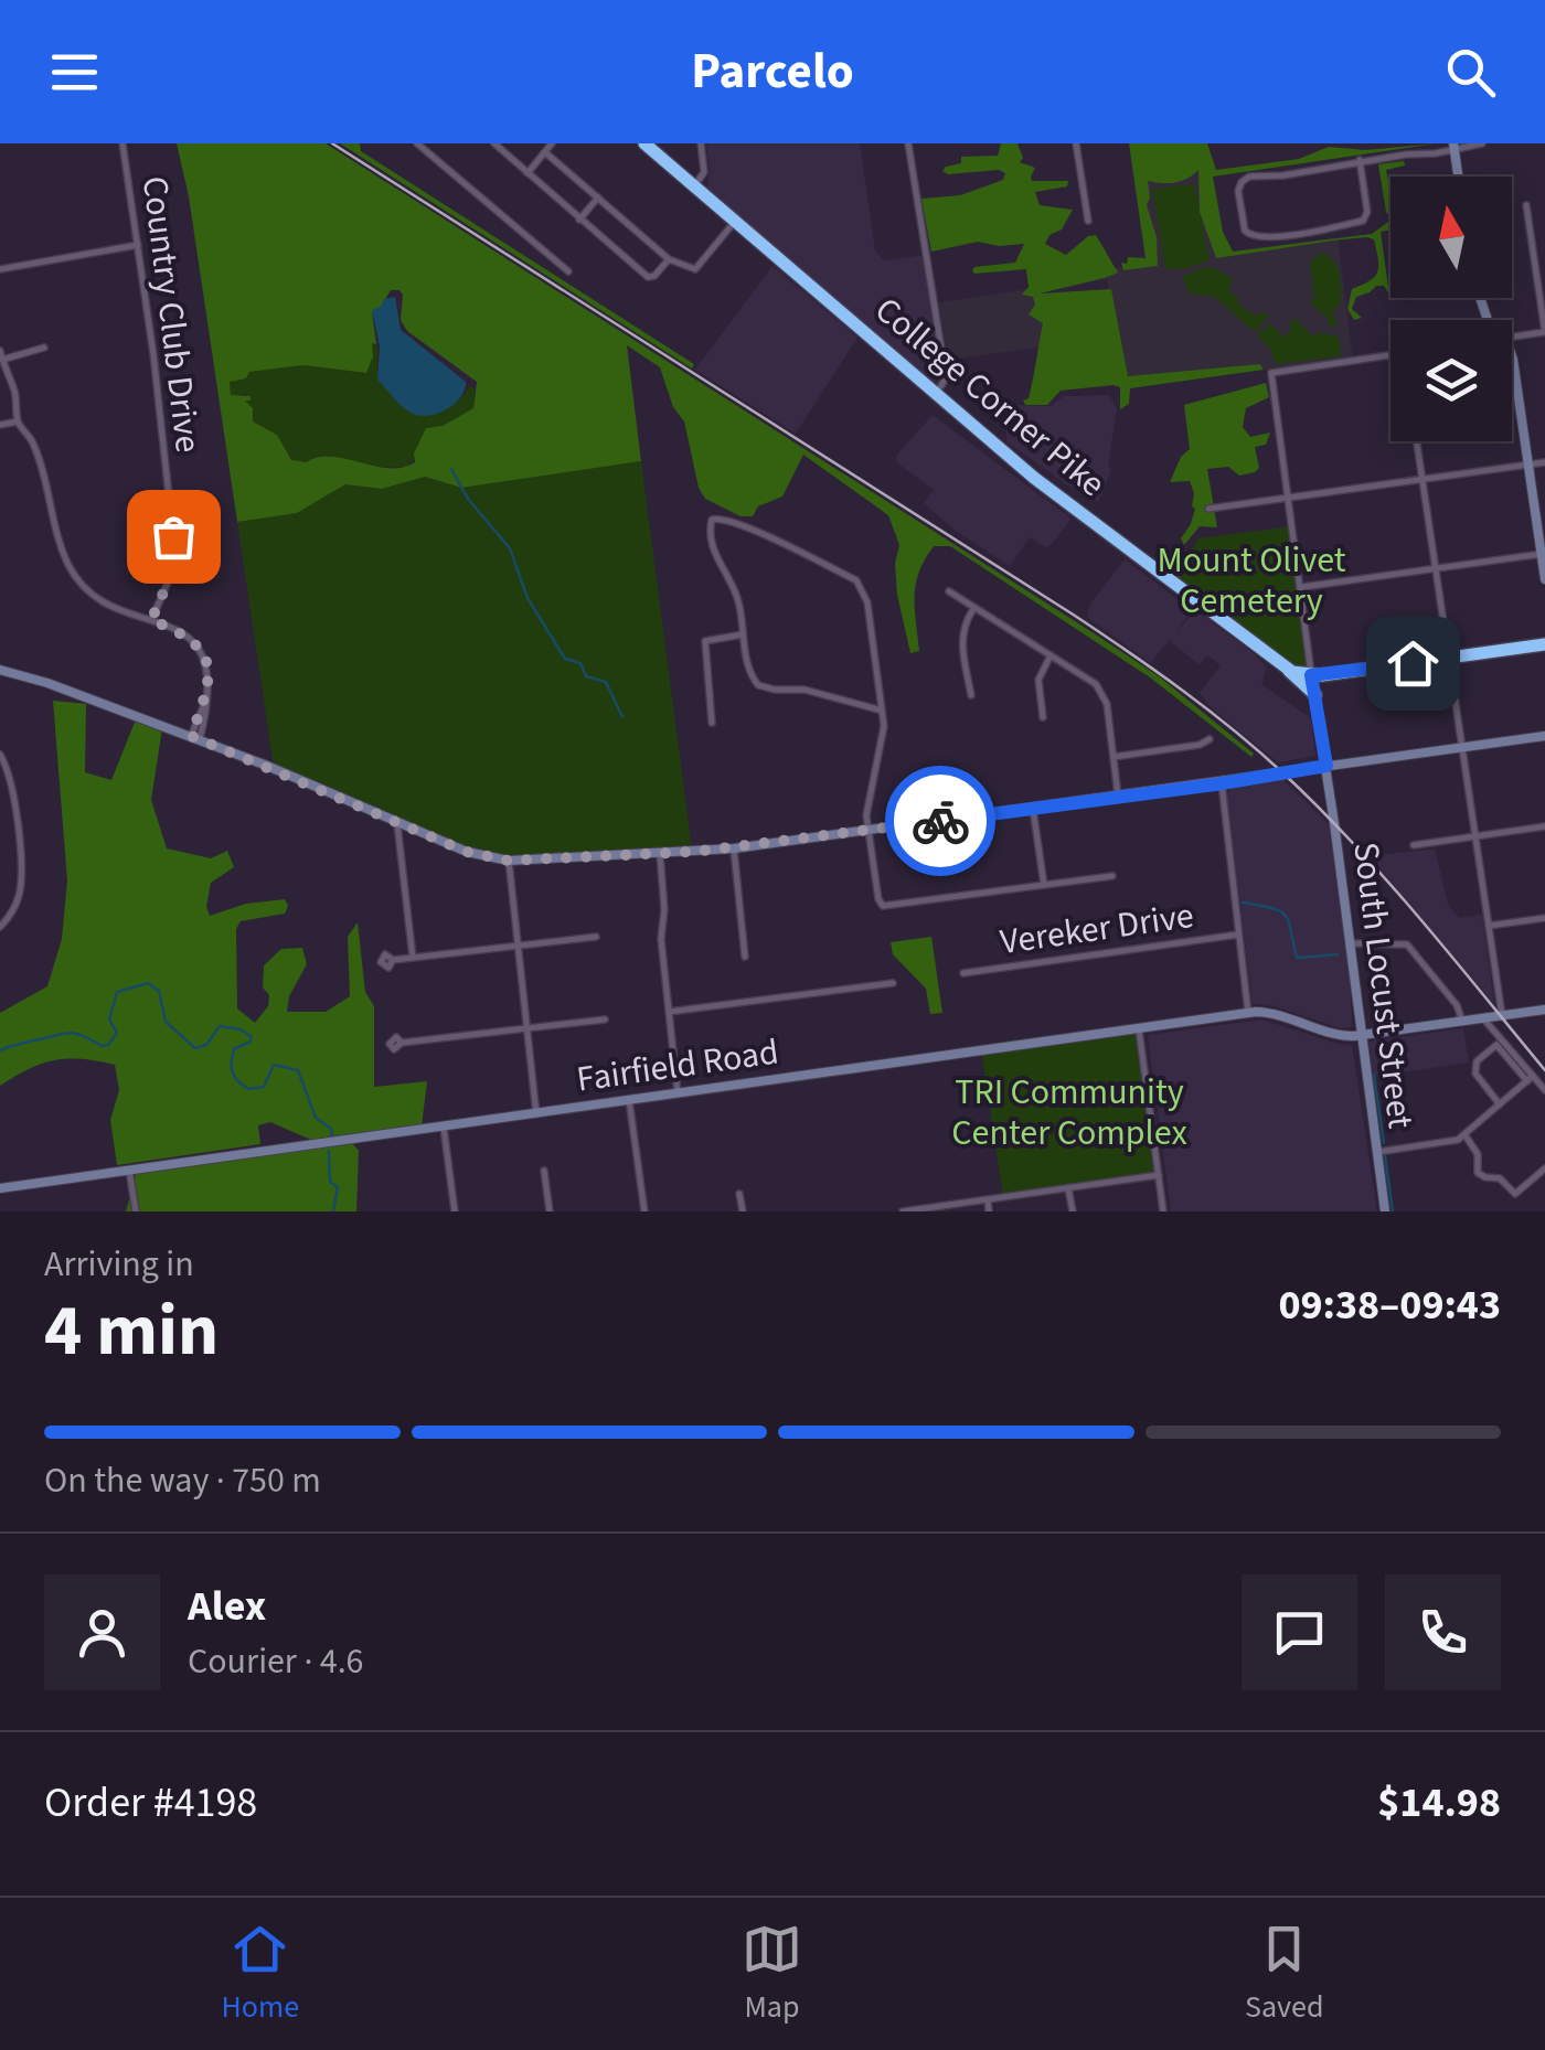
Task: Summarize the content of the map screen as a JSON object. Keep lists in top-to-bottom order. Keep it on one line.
{"streets":{"highway":["College Corner Pike"],"street":["Country Club Drive","Vereker Drive","South Locust Street","Fairfield Road"]},"crossings":[["College Corner Pike","South Locust Street"],["South Locust Street","Fairfield Road"]],"parks":["Mount Olivet Cemetery","TRI Community Center Complex"],"north":"top","page":{"header":"Parcelo","heading":["4 min","Arriving in","09:38–09:43"],"panel":["Alex","Courier · 4.6","Order #4198","$14.98"],"bar":"On the way · 750 m","tabs":["Home","Map","Saved"]}}
